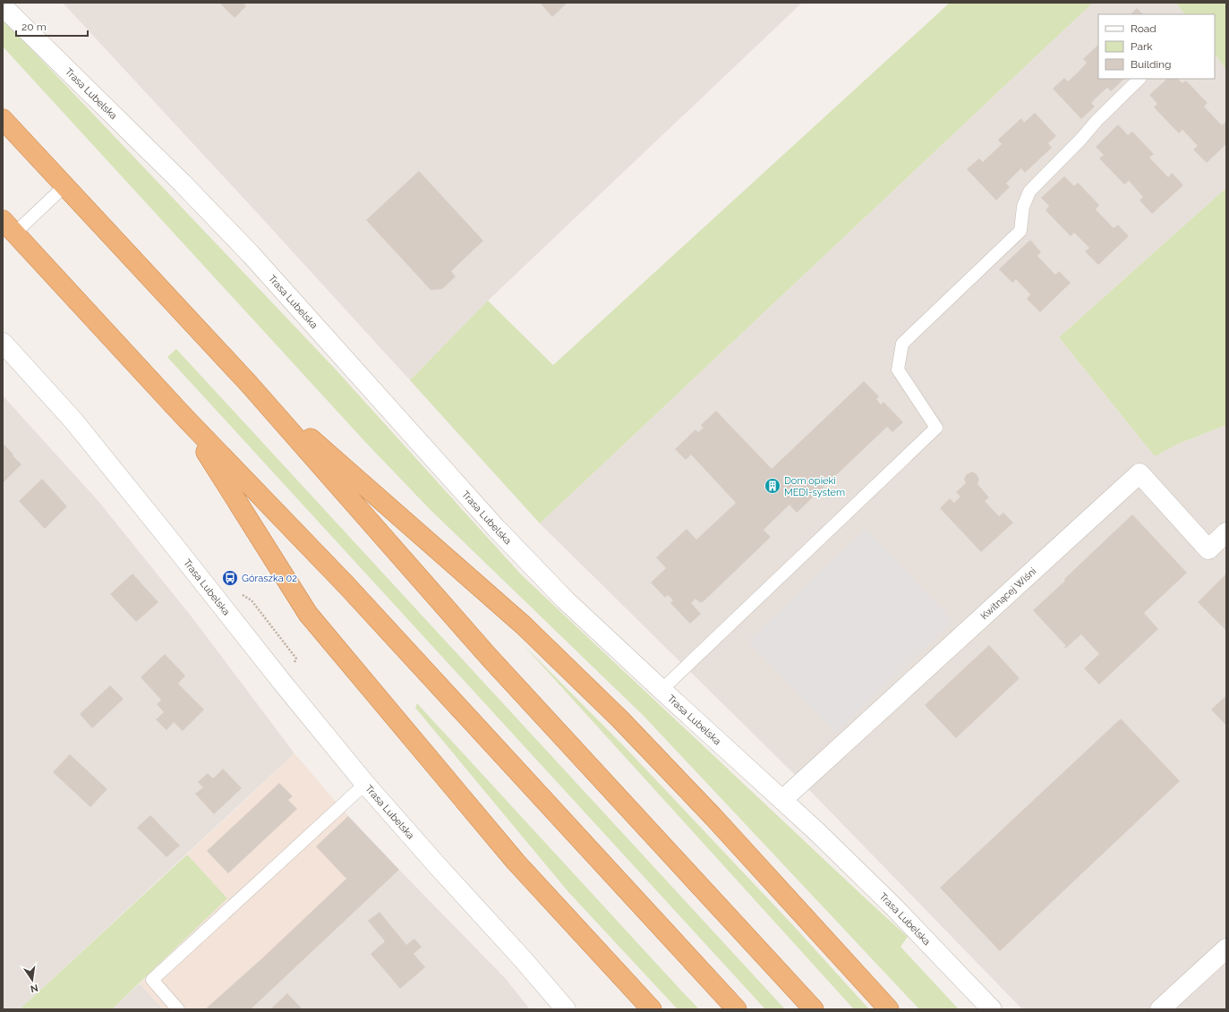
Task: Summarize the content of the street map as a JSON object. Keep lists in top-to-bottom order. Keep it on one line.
{"streets":{"street":["Trasa Lubelska","Kwitnącej Wiśni"]},"crossings":[["Trasa Lubelska","Kwitnącej Wiśni"]],"places":{"building":["Dom opieki MEDI-system"],"bus stop":["Góraszka 02"]},"legend":["Road","Park","Building"],"scale_bar":"20 m","north":"bottom"}
